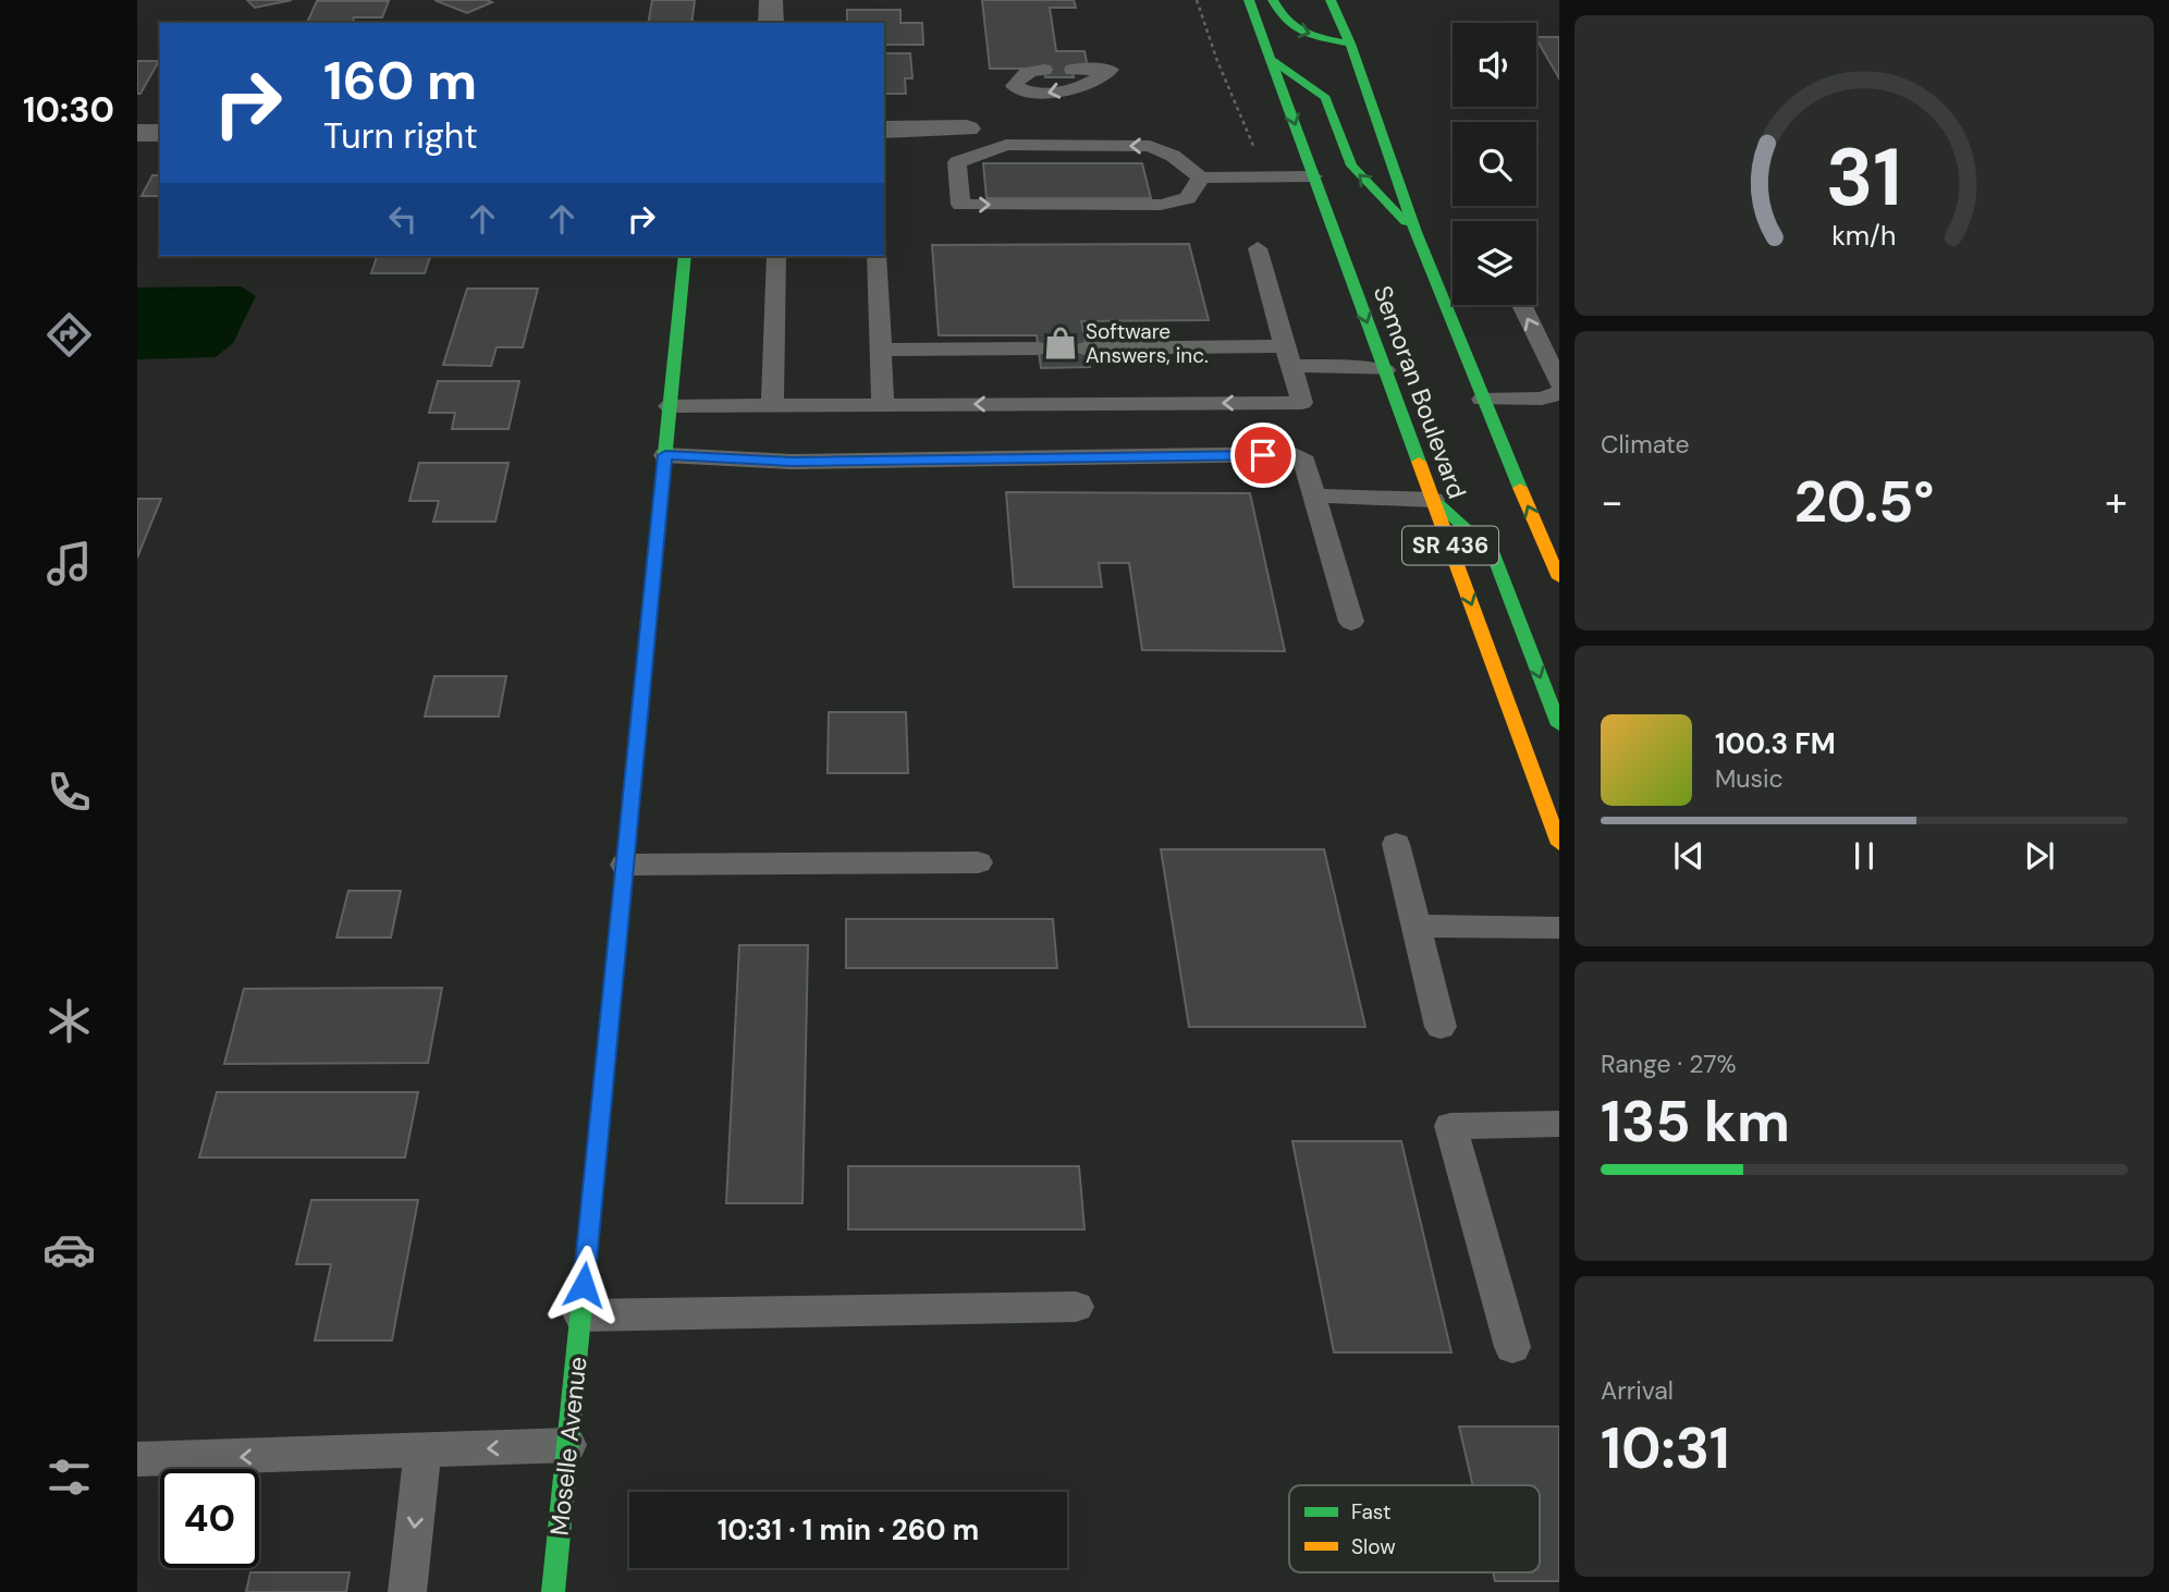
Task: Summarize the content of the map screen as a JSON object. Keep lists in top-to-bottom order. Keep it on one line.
{"streets":{"main road":["Semoran Boulevard","SR 436","Moselle Avenue"]},"places":{"shop":["Software Answers, inc."]},"legend":["Fast","Slow"],"page":{"tabs":"10:30","turn":["160 m","Turn right"],"tile":["Climate",["Range · 27%","135 km"],["Arrival","10:31"]],"heat":["−","20.5°","+"],"song":["100.3 FM","Music"],"limit":"40","trip":"10:31 · 1 min · 260 m","gauge":["31","km/h"]}}
